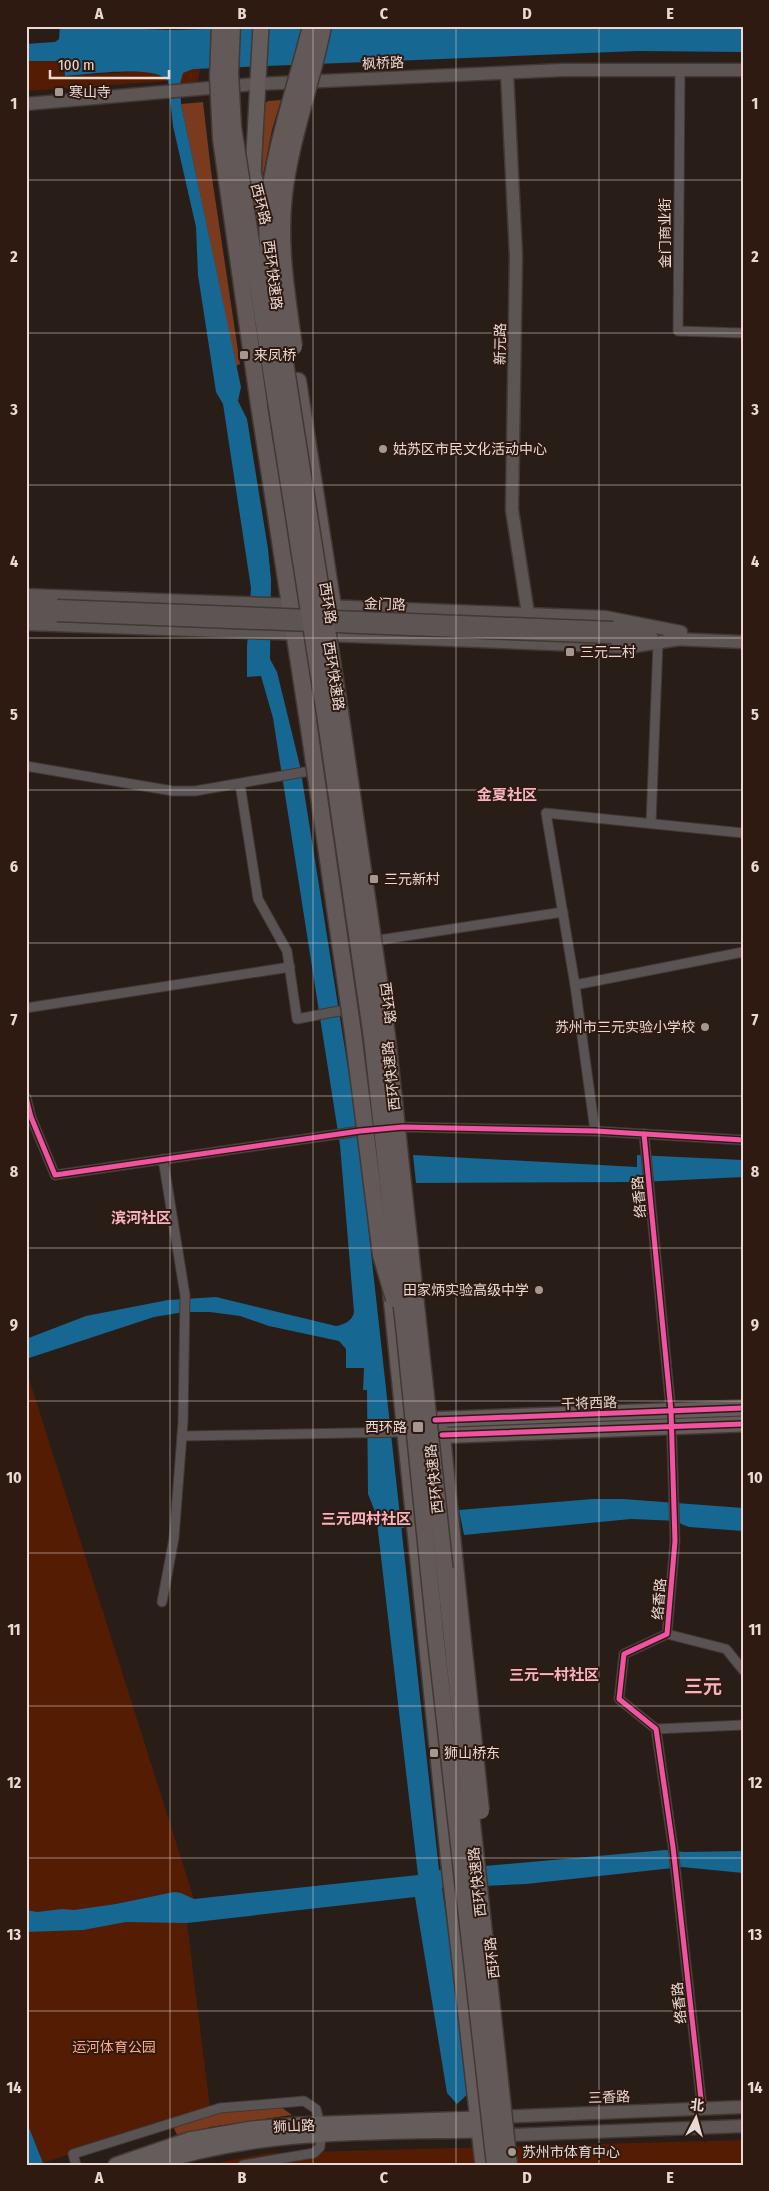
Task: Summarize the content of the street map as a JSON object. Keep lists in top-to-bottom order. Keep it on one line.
{"streets":{"highway":["西环快速路"],"main road":["枫桥路","西环路","新元路","金门路","干将西路","三香路","狮山路"],"street":["金门商业街","络香路"]},"crossings":[["枫桥路","西环路"],["枫桥路","金门商业街"],["枫桥路","新元路"],["西环路","干将西路"],["西环路","三香路"],["络香路","干将西路"],["络香路","三香路"],["三香路","狮山路"]],"districts":["金夏社区","滨河社区","三元四村社区","三元一村社区","三元"],"parks":["运河体育公园"],"places":{"transit":["寒山寺","来凤桥","三元二村","三元新村","西环路","狮山桥东"],"other":["姑苏区市民文化活动中心","苏州市三元实验小学校","田家炳实验高级中学","苏州市体育中心"]},"scale_bar":"100 m","north":"top","grid":{"columns":["A","B","C","D","E"],"rows":["1","2","3","4","5","6","7","8","9","10","11","12","13","14"]}}
